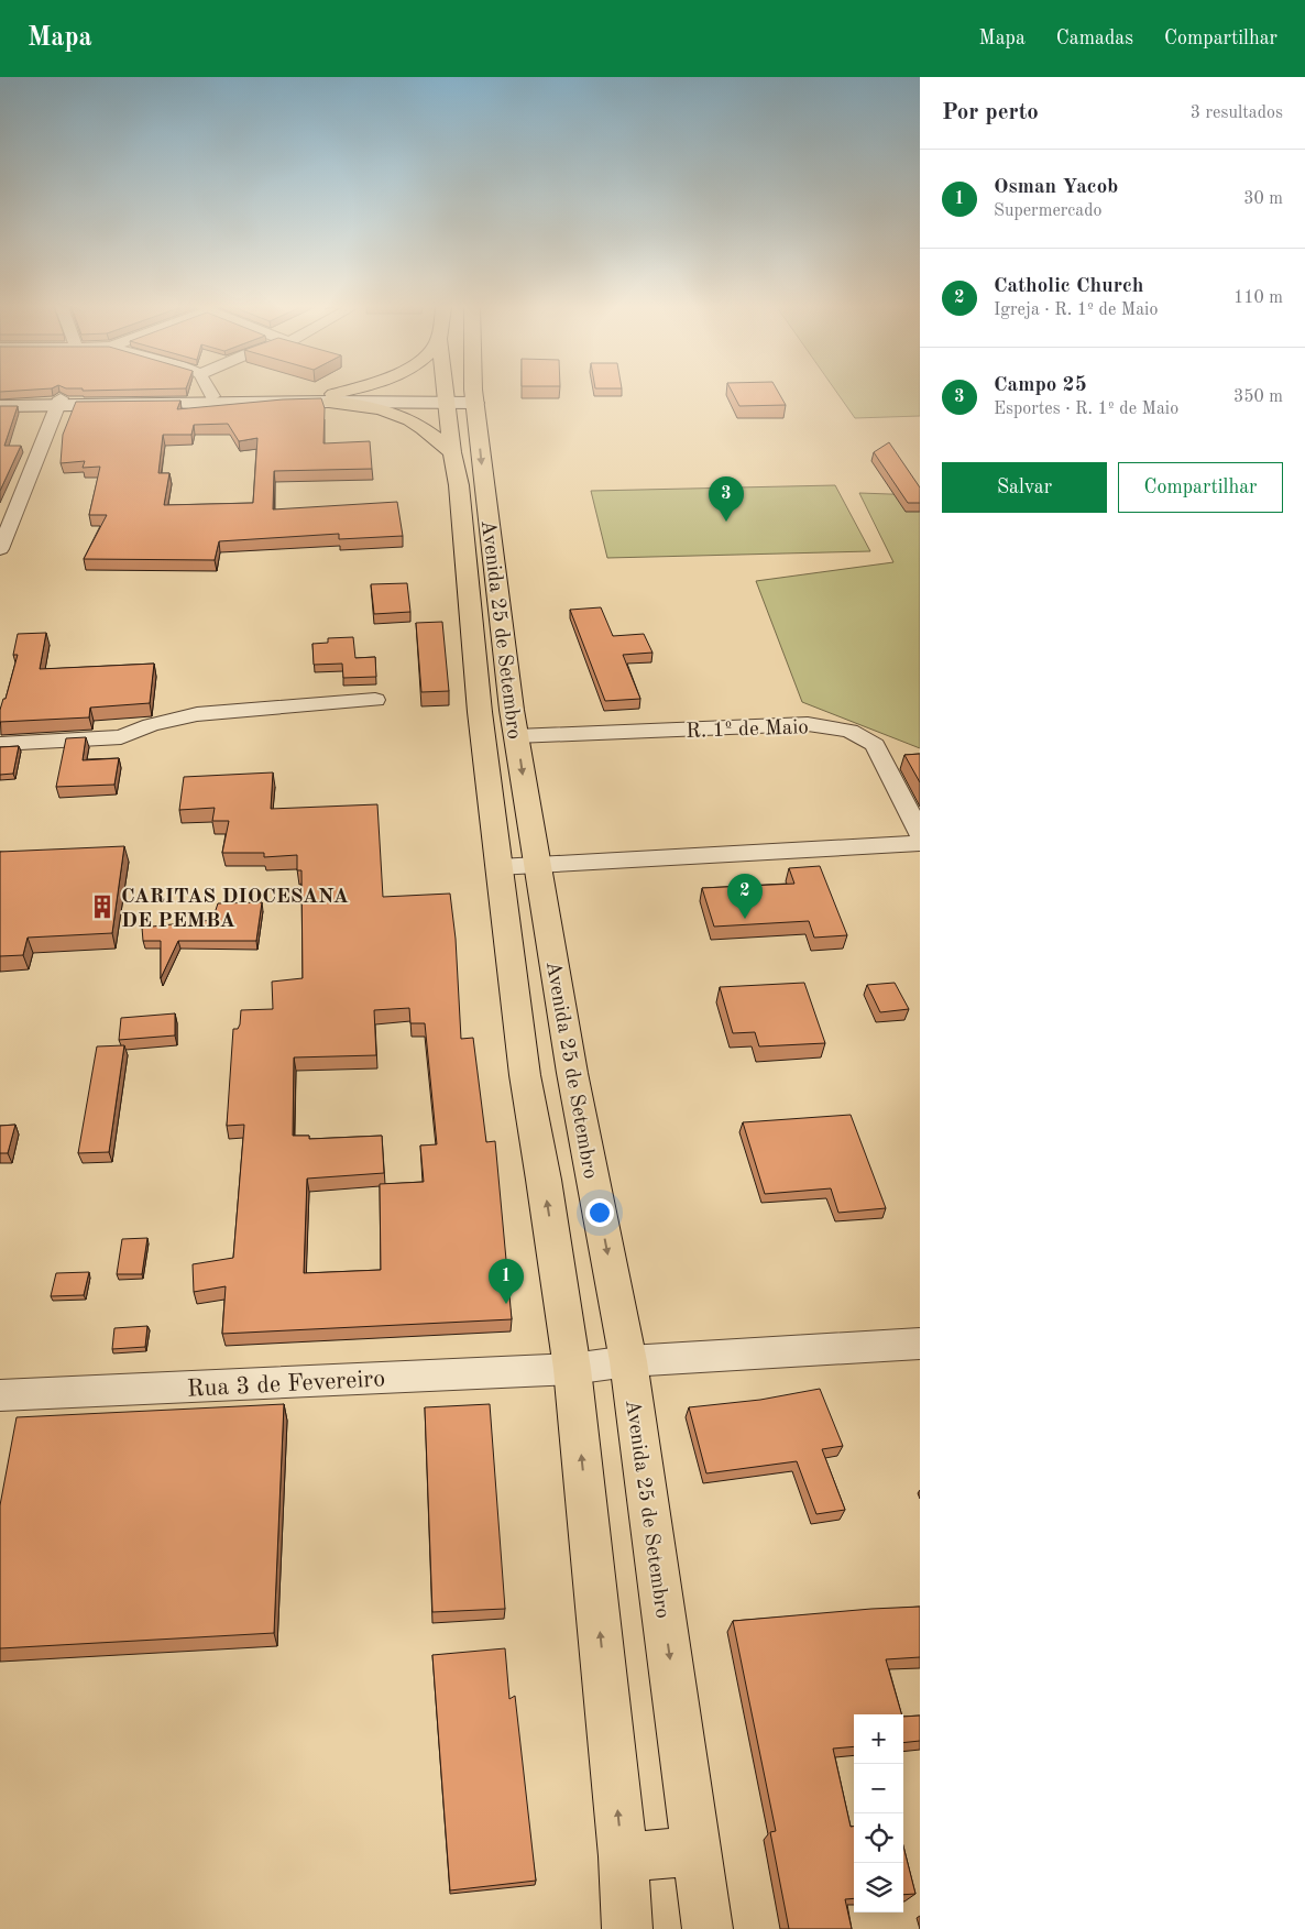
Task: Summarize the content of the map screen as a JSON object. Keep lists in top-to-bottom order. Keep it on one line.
{"streets":{"highway":["Avenida 25 de Setembro"],"street":["R. 1º de Maio","Rua 3 de Fevereiro"]},"crossings":[["Avenida 25 de Setembro","R. 1º de Maio"],["Avenida 25 de Setembro","Rua 3 de Fevereiro"]],"places":{"building":["CARITAS DIOCESANA DE PEMBA"]},"page":{"header":"Mapa","nav":["Mapa","Camadas","Compartilhar"],"heading":["Por perto","3 resultados"],"list":[{"mark":"1","name":"Osman Yacob","note":"Supermercado","value":"30 m"},{"mark":"2","name":"Catholic Church","note":"Igreja · R. 1º de Maio","value":"110 m"},{"mark":"3","name":"Campo 25","note":"Esportes · R. 1º de Maio","value":"350 m"}],"buttons":["Salvar","Compartilhar"],"pins":["3","2","1"],"map_buttons":["+","−"]}}
